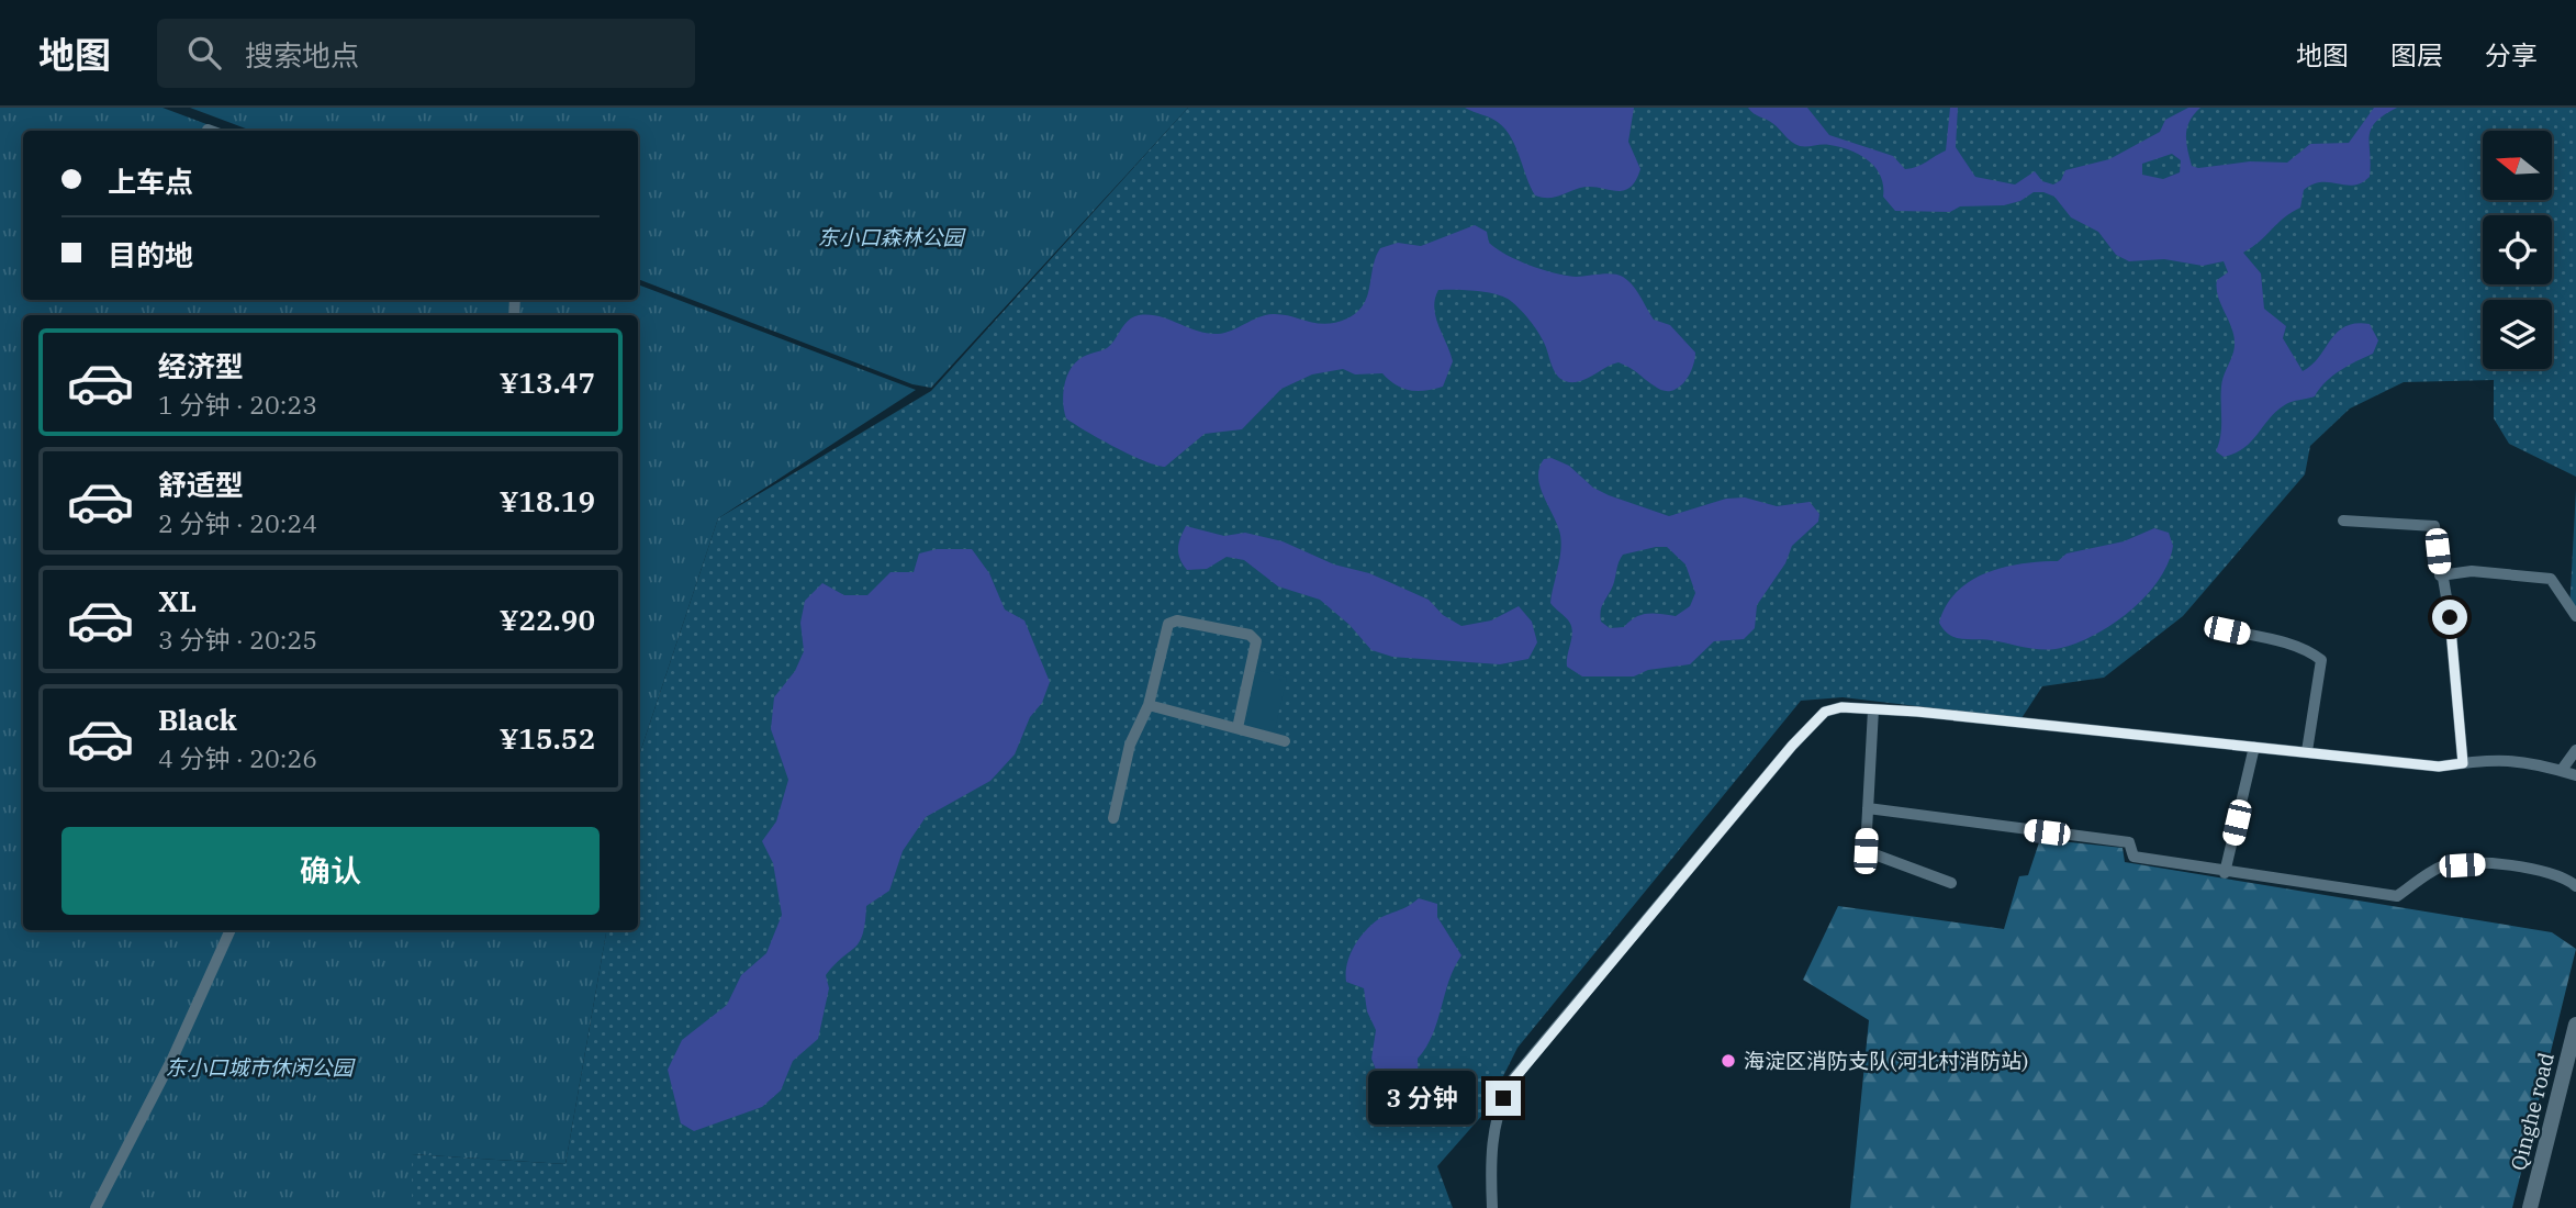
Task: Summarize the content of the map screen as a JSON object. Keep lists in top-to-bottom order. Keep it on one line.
{"streets":{"street":["Qinghe road"]},"parks":["东小口森林公园","东小口城市休闲公园"],"places":["海淀区消防支队(河北村消防站)"],"north":"left","page":{"header":"地图","search":"搜索地点","nav":["地图","图层","分享"],"banner":["上车点","目的地"],"list":[{"name":"经济型","note":"1 分钟 · 20:23","value":"¥13.47"},{"name":"舒适型","note":"2 分钟 · 20:24","value":"¥18.19"},{"name":"XL","note":"3 分钟 · 20:25","value":"¥22.90"},{"name":"Black","note":"4 分钟 · 20:26","value":"¥15.52"}],"buttons":"确认","bubble":"3 分钟"}}
